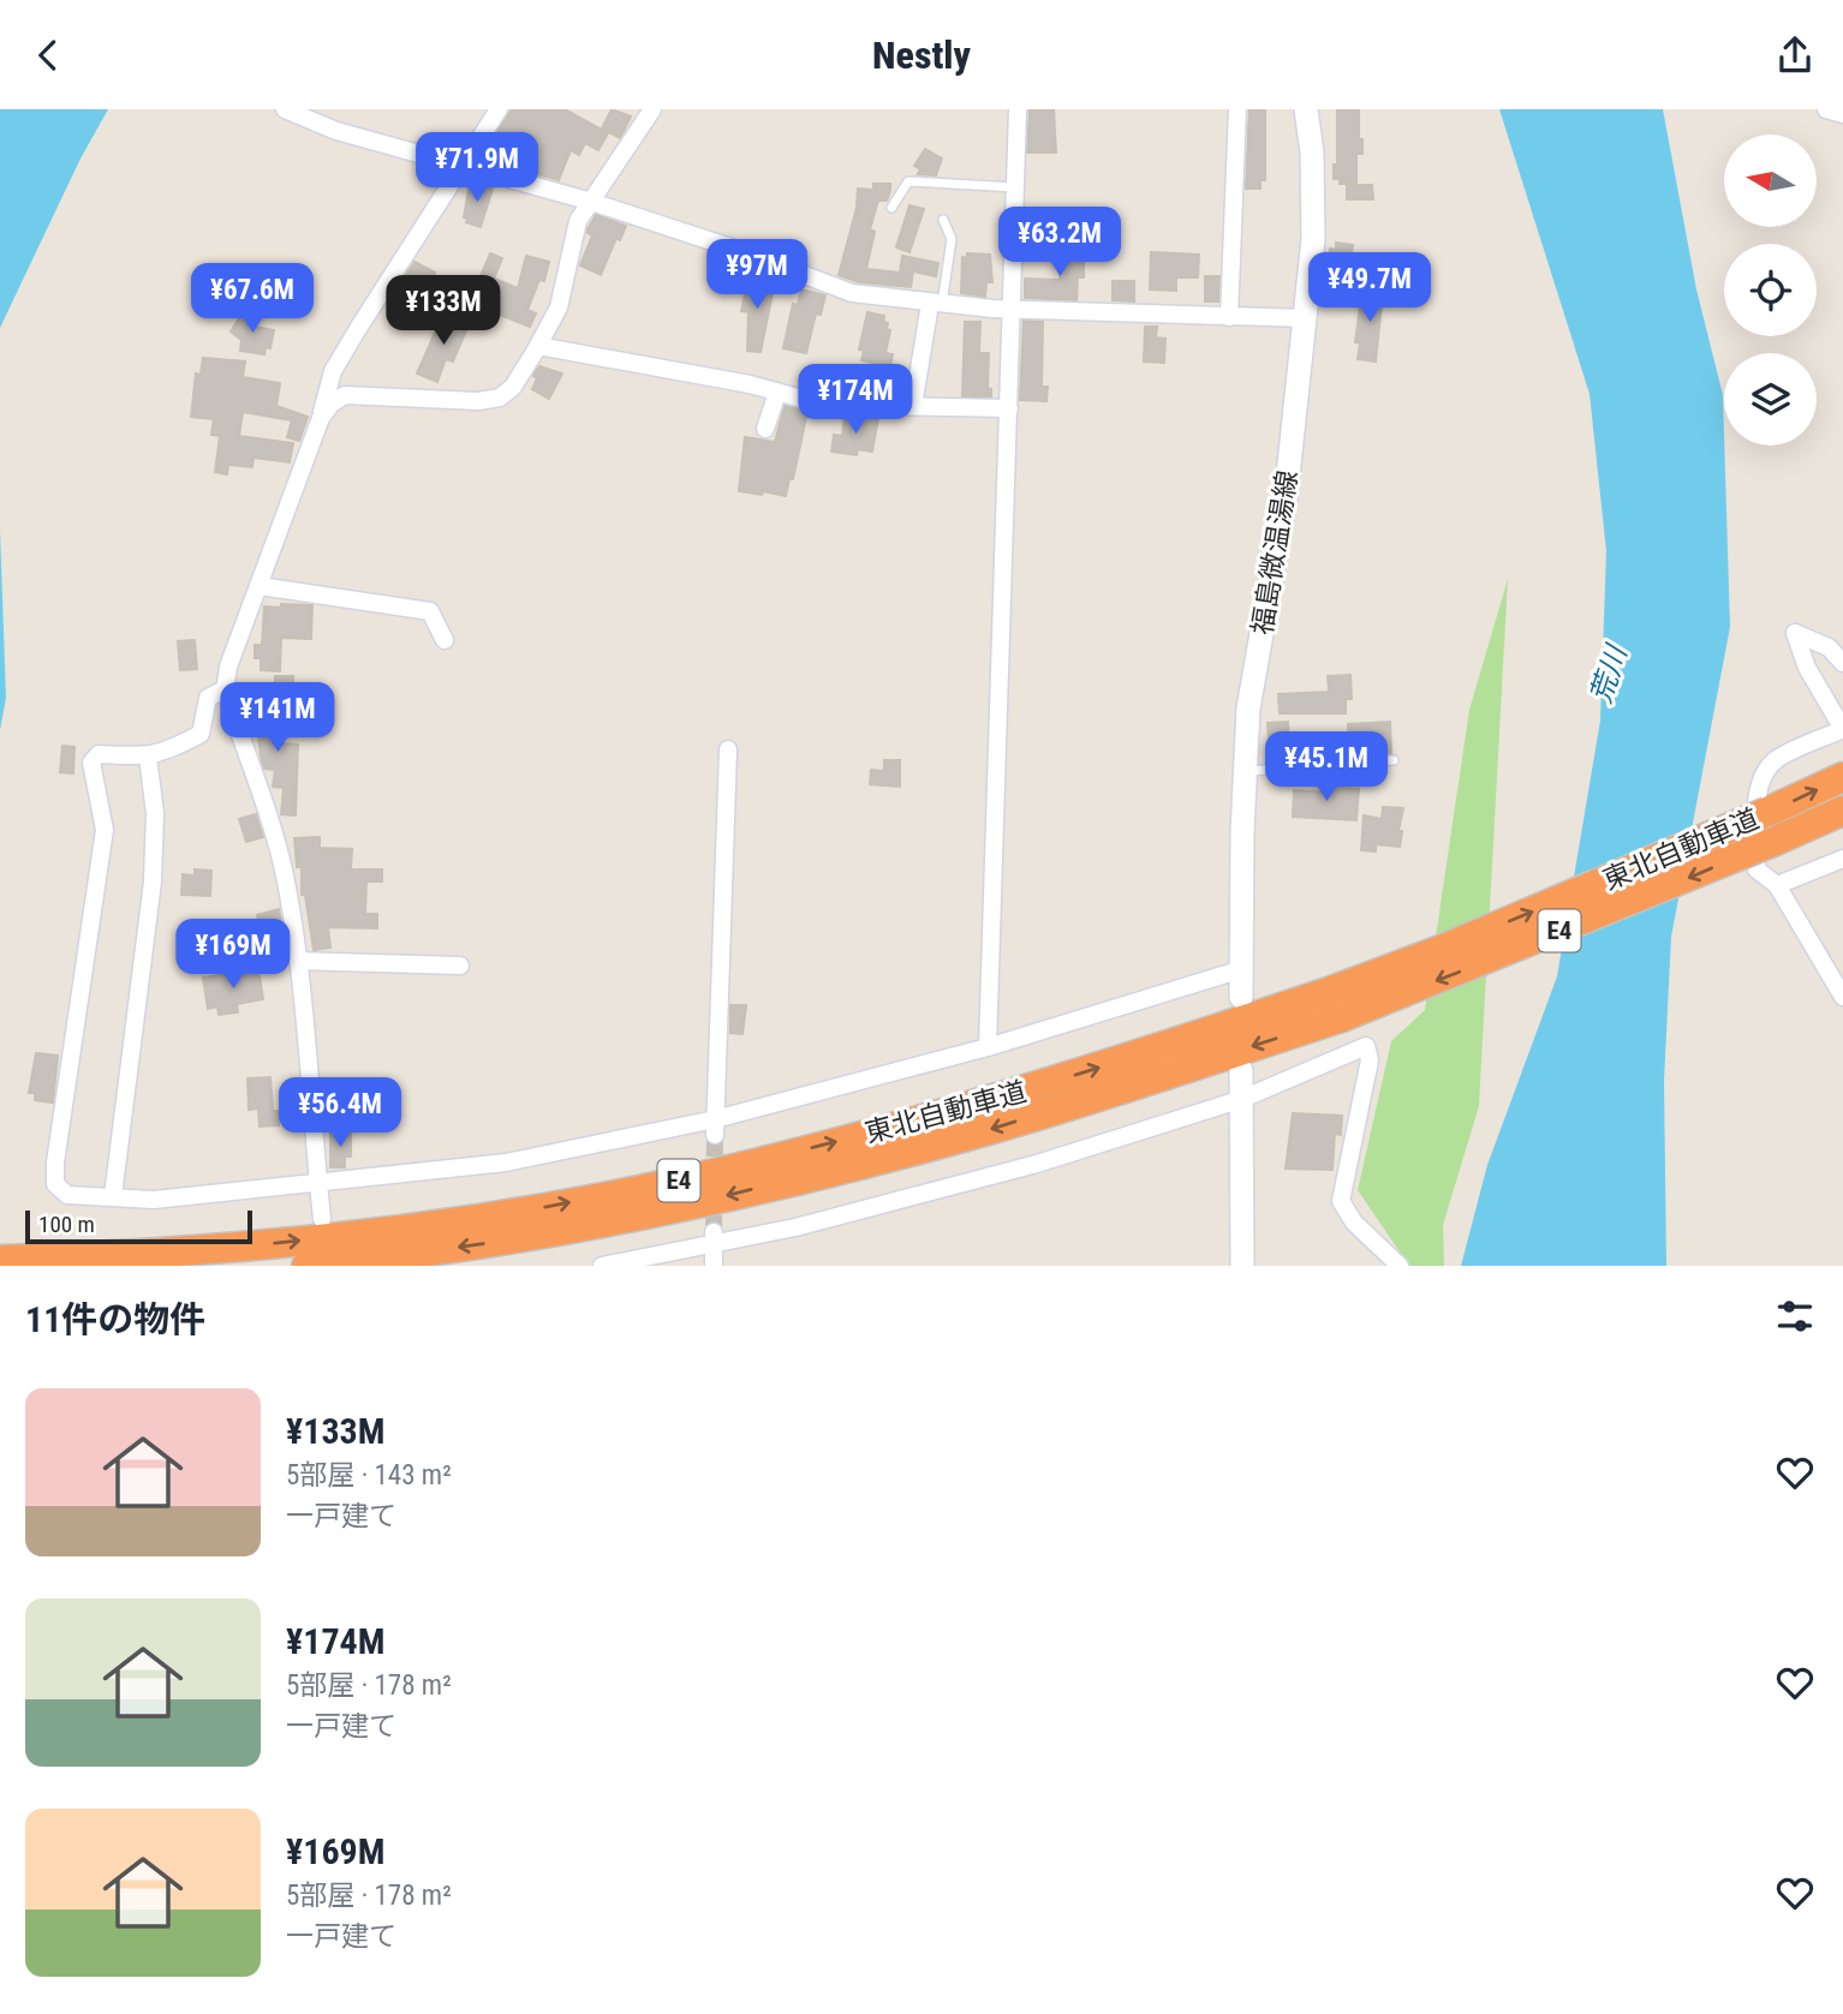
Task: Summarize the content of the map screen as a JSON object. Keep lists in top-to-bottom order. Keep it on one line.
{"streets":{"highway":["東北自動車道","E4"],"main road":["福島微温湯線"]},"water":["荒川"],"scale_bar":"100 m","north":"left","page":{"header":"Nestly","price":["¥71.9M","¥63.2M","¥97M","¥49.7M","¥67.6M","¥133M","¥174M","¥141M","¥45.1M","¥169M","¥56.4M"],"scale":"100 m","heading":"11件の物件","list":[{"name":"¥133M","note":"5部屋 · 143 m² · 一戸建て"},{"name":"¥174M","note":"5部屋 · 178 m² · 一戸建て"},{"name":"¥169M","note":"5部屋 · 178 m² · 一戸建て"}]}}
